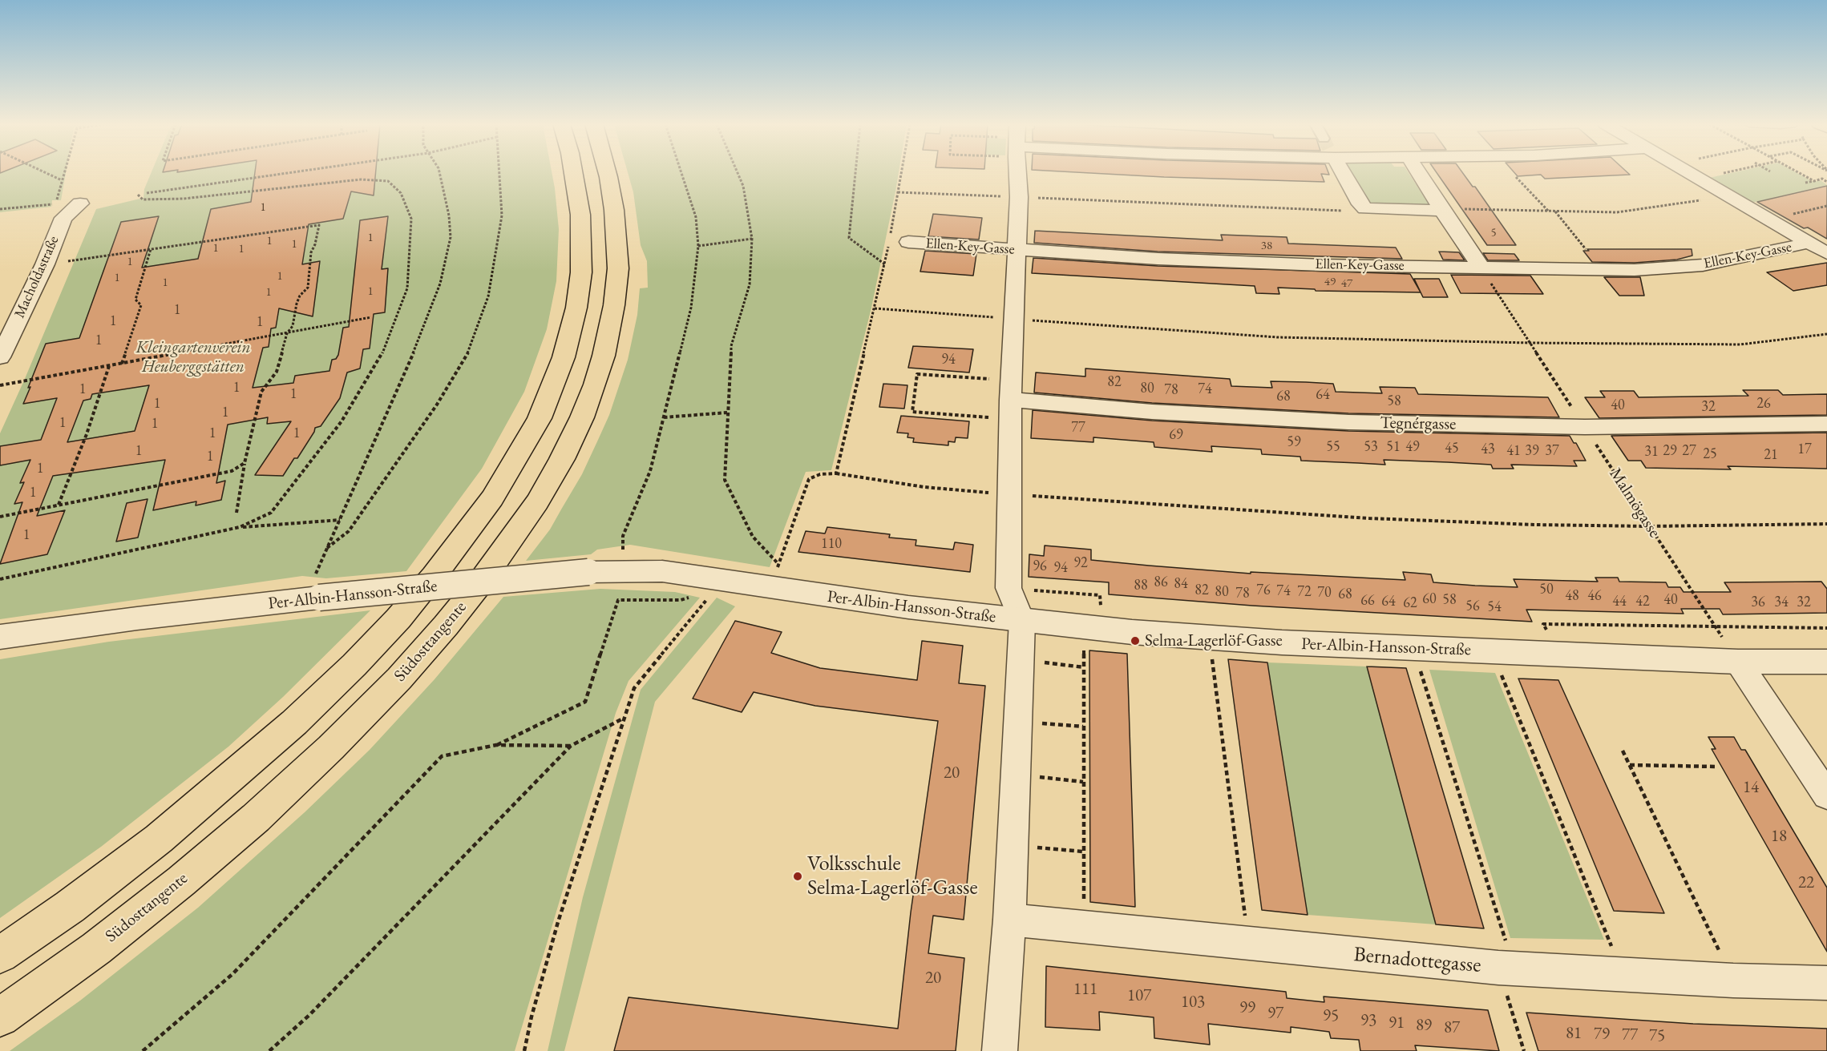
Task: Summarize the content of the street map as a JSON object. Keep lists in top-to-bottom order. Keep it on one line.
{"streets":{"main road":["Südosttangente"],"street":["Ellen-Key-Gasse","Macholdastraße","Tegnérgasse","Per-Albin-Hansson-Straße","Bernadottegasse"],"path":["Malmögasse"]},"crossings":[["Ellen-Key-Gasse","Malmögasse"],["Tegnérgasse","Malmögasse"],["Malmögasse","Per-Albin-Hansson-Straße"]],"parks":["Kleingartenverein Heuberggstätten"],"places":["Selma-Lagerlöf-Gasse","Volksschule Selma-Lagerlöf-Gasse"],"house_numbers":["1","5","1","1","1","38","1","1","1","1","1","49","1","47","1","1","1","1","1","1","94","82","1","80","1","74","78","1","64","68","58","1","26","40","32","1","1","1","77","1","1","69","59","55","53","51","49","45","43","17","1","41","39","37","29","27","31","25","21","1","1","1","1","110","92","96","94","86","84","88","50","82","76","74","80","72","70","78","68","48","46","60","58","40","66","64","44","42","36","34","32","62","56","54","20","14","18","22","20","111","107","103","99","97","95","93","91","89","87","81","79","77","75"]}
